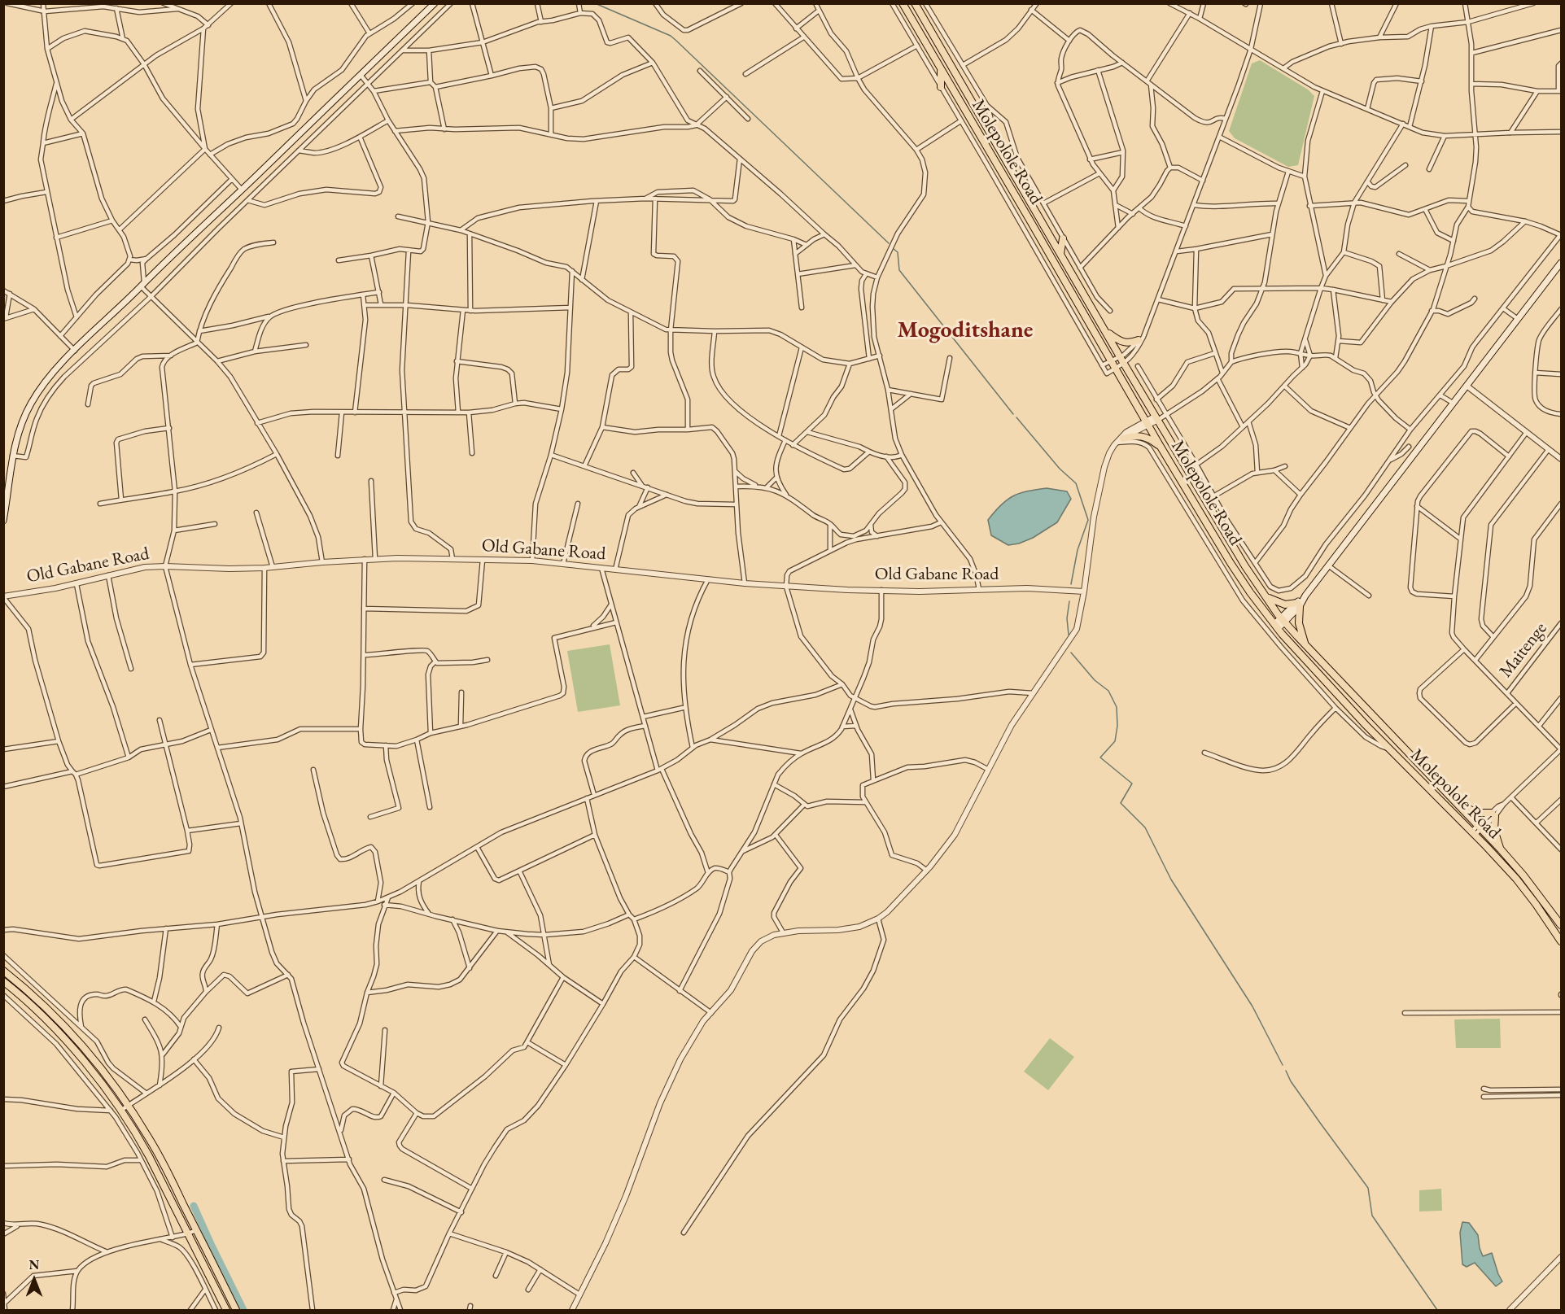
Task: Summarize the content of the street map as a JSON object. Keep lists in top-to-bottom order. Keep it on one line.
{"streets":{"main road":["Molepolole Road"],"street":["Old Gabane Road","Maitenge"]},"districts":["Mogoditshane"],"north":"top"}
